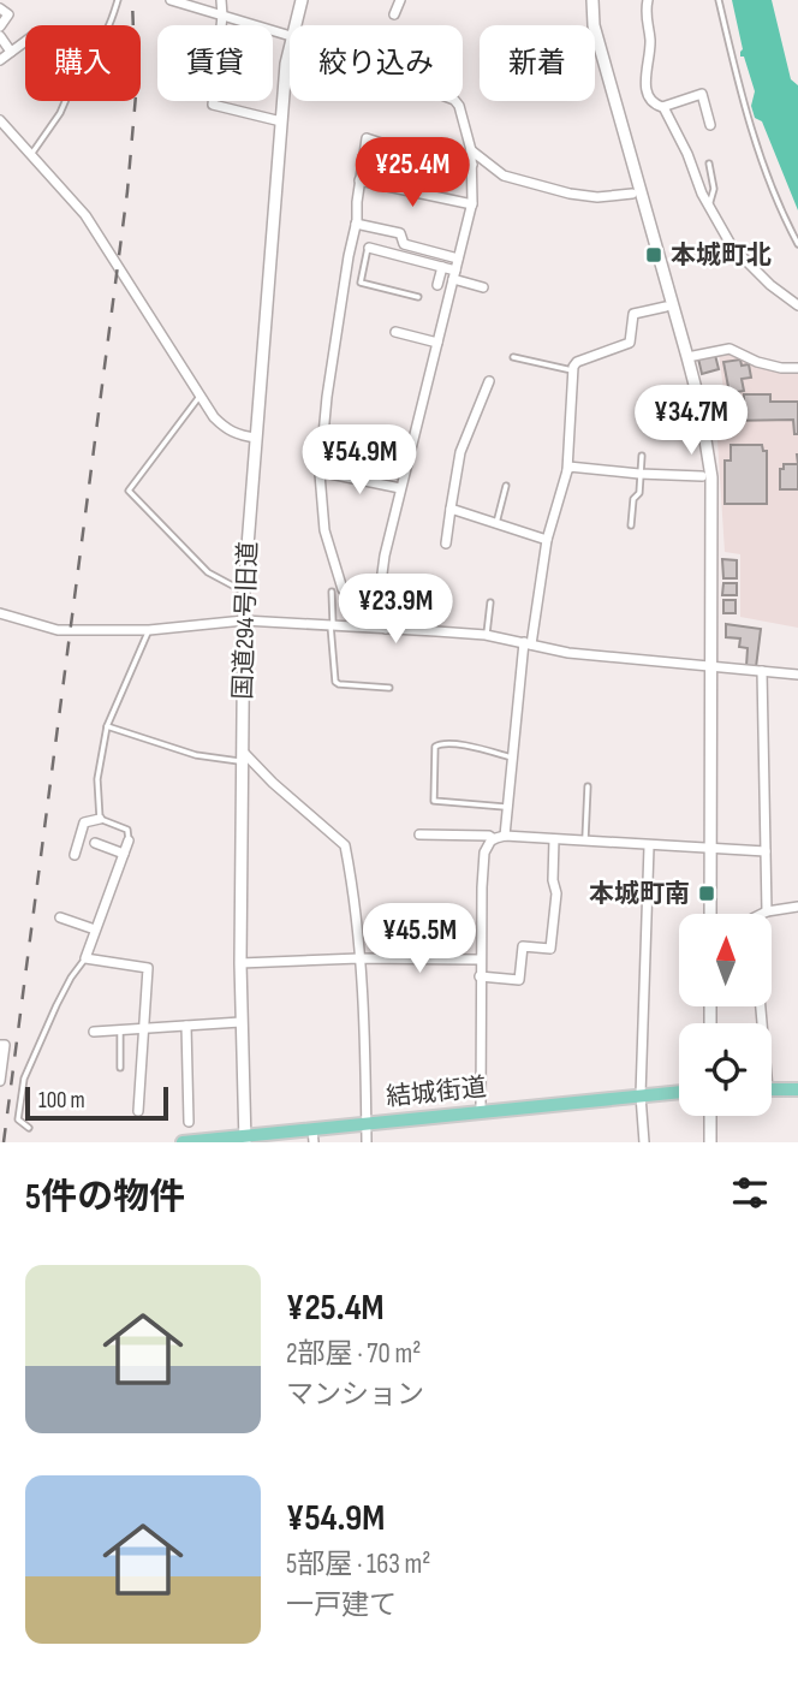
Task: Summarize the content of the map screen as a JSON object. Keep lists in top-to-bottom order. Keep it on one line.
{"streets":{"main road":["結城街道"],"street":["国道294号旧道"]},"crossings":[["国道294号旧道","結城街道"]],"places":{"transit":["本城町北","本城町南"]},"scale_bar":"100 m","north":"top","page":{"chip":["購入","賃貸","絞り込み","新着"],"price":["¥25.4M","¥34.7M","¥54.9M","¥23.9M","¥45.5M"],"scale":"100 m","heading":"5件の物件","list":[{"name":"¥25.4M","note":"2部屋 · 70 m² · マンション"},{"name":"¥54.9M","note":"5部屋 · 163 m² · 一戸建て"}]}}
